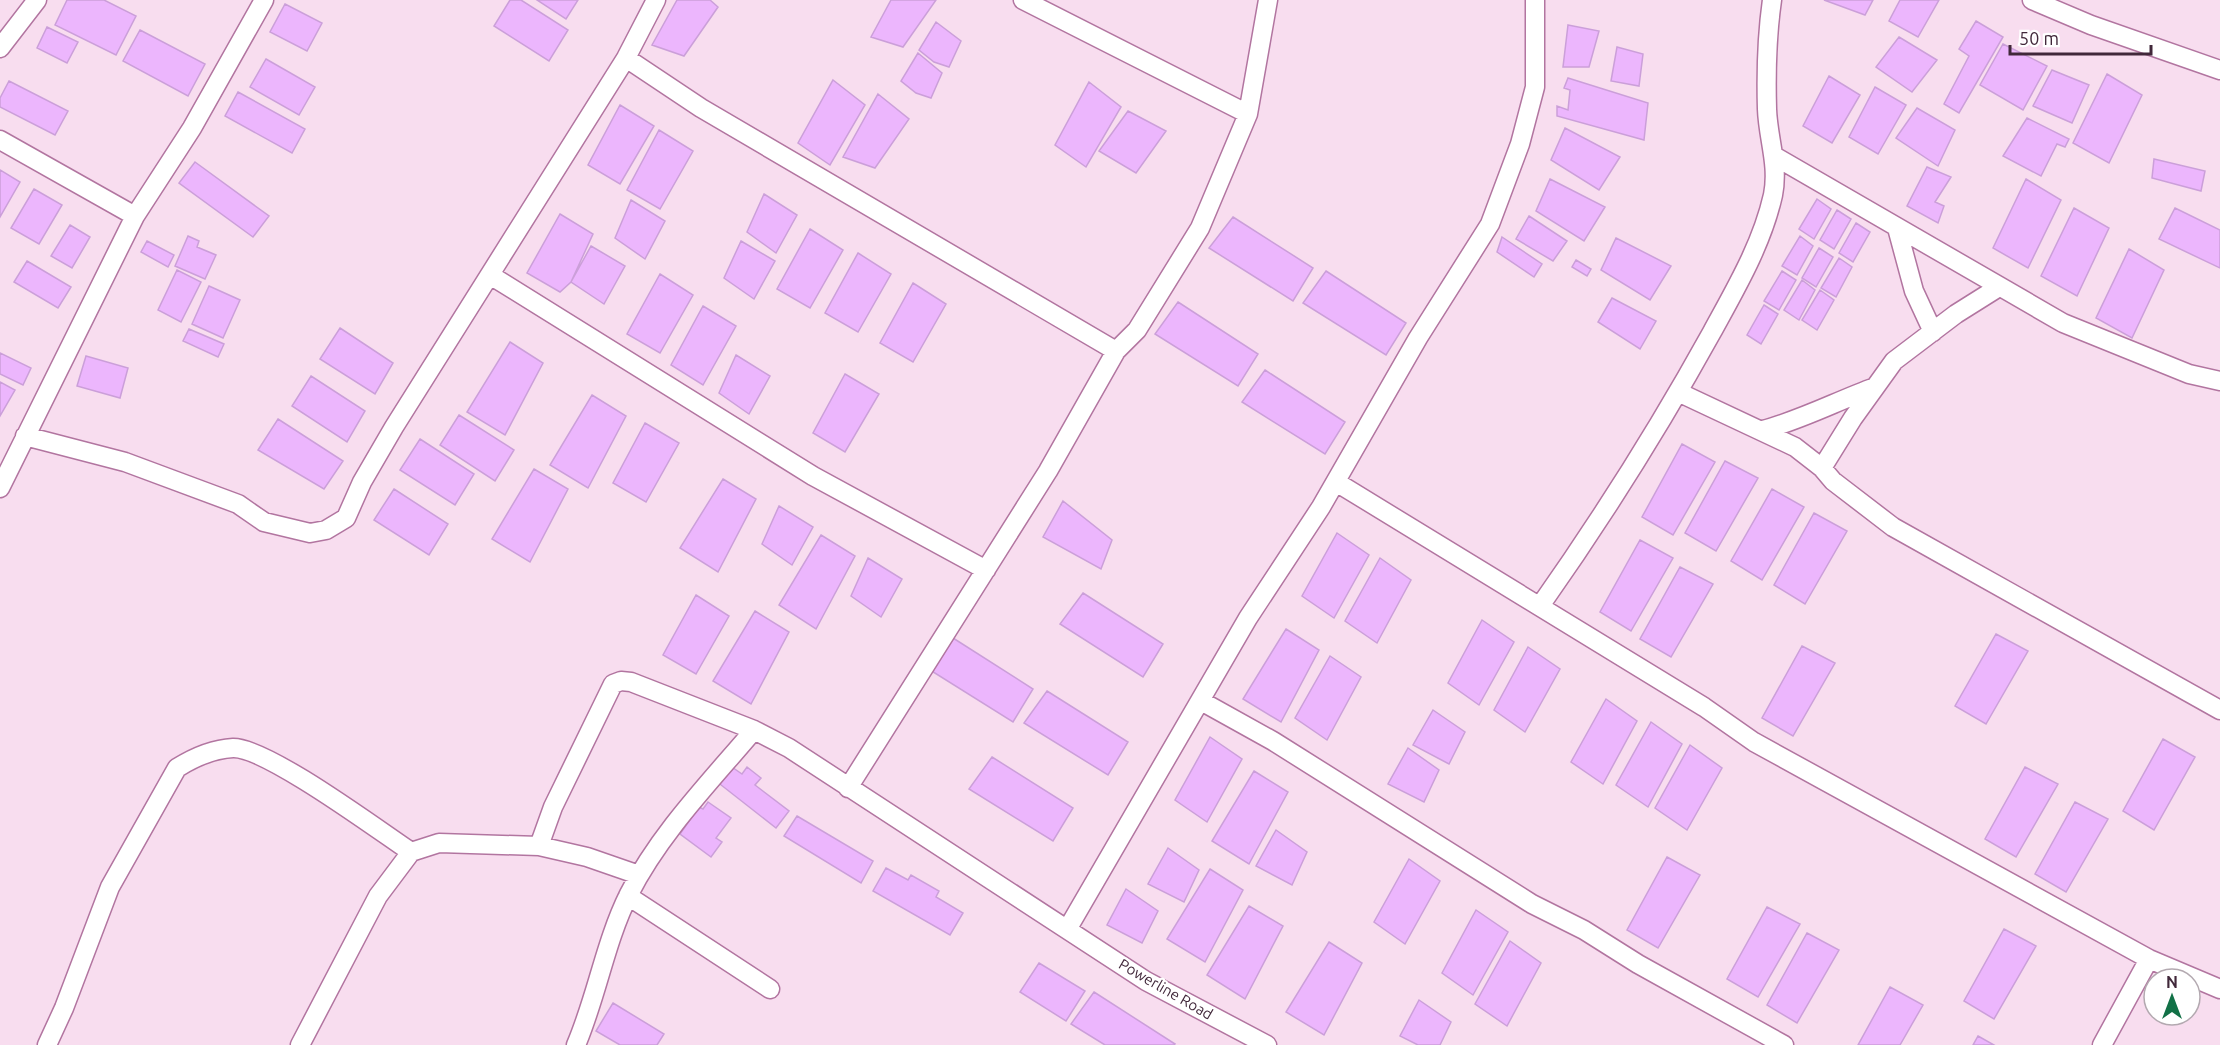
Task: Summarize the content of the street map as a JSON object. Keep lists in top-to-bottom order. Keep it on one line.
{"streets":{"street":["Powerline Road"]},"scale_bar":"50 m","north":"top"}
